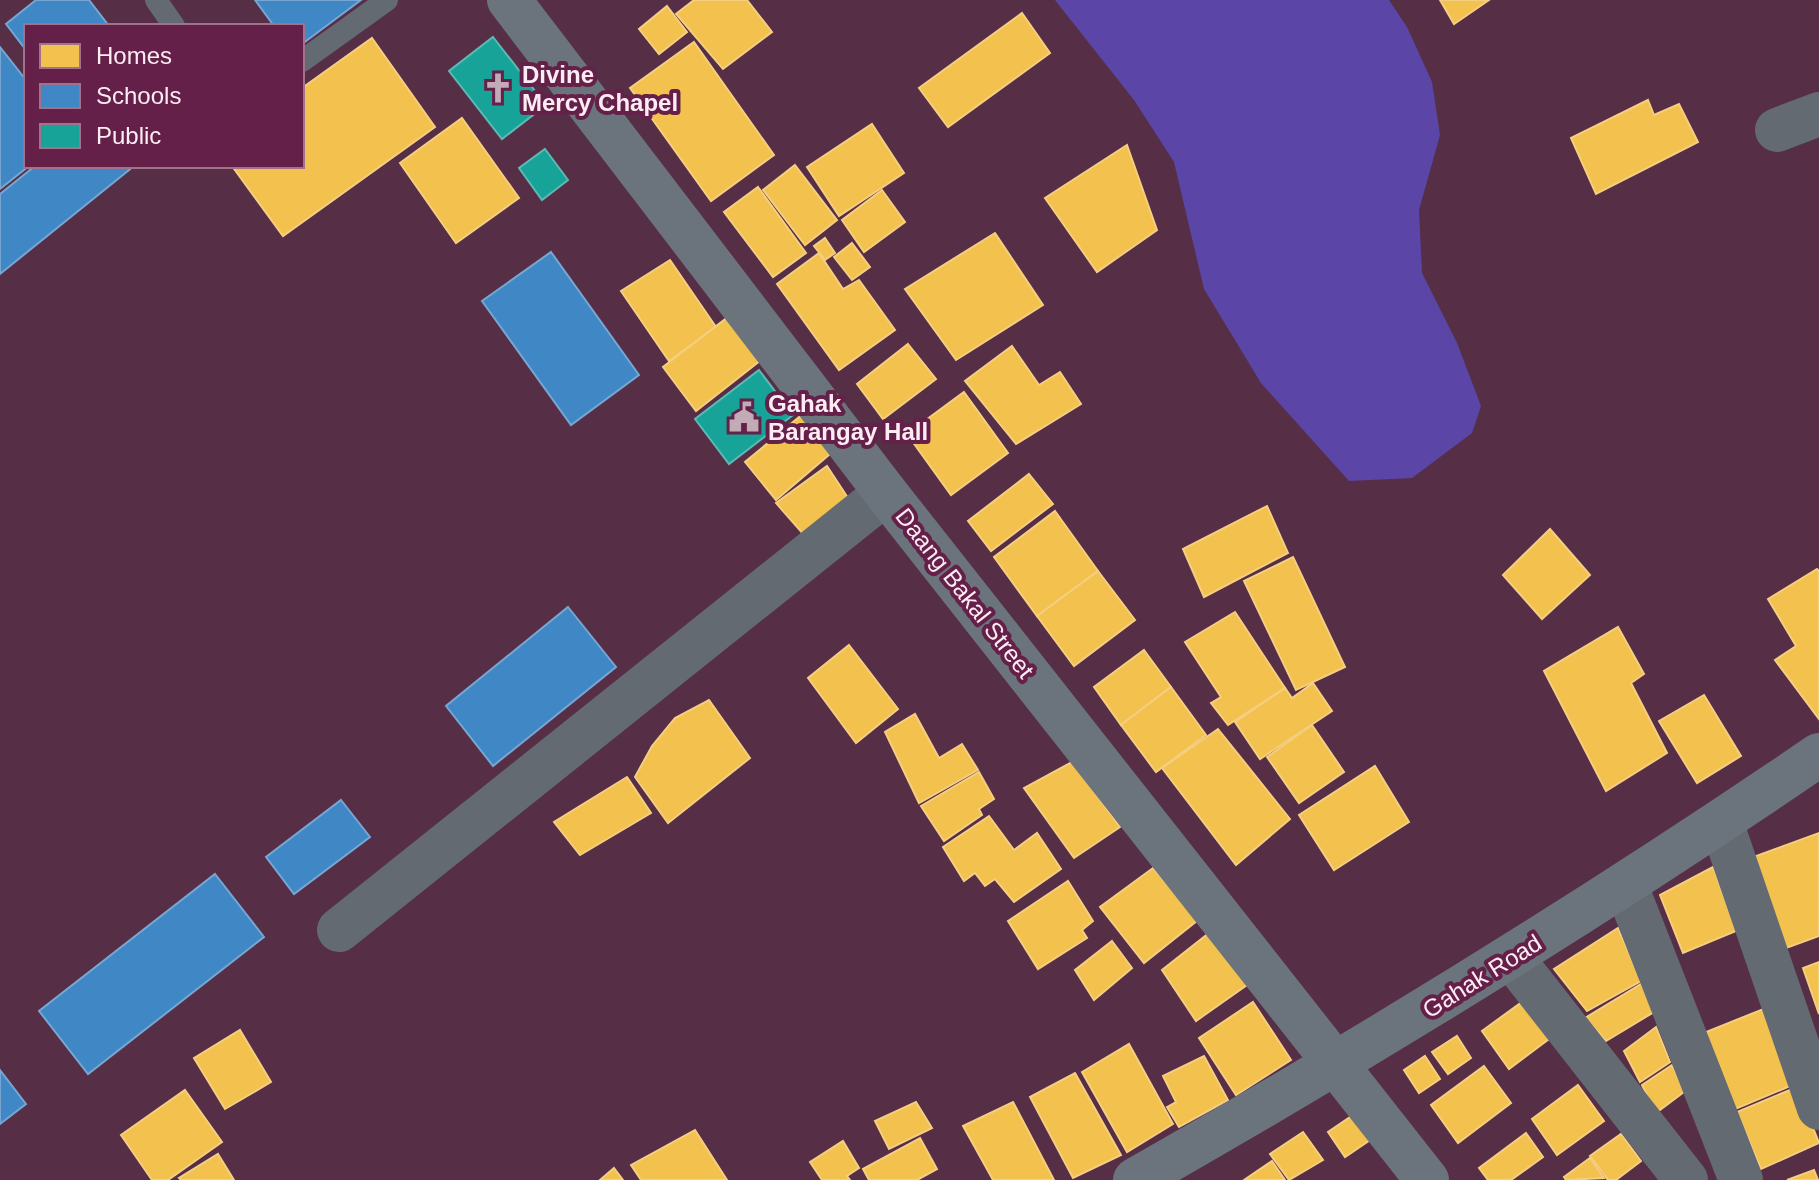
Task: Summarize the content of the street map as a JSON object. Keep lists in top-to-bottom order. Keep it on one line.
{"streets":{"street":["Daang Bakal Street","Gahak Road"]},"crossings":[["Daang Bakal Street","Gahak Road"]],"places":{"church":["Divine Mercy Chapel"],"public building":["Gahak Barangay Hall"]},"legend":["Homes","Schools","Public"]}
